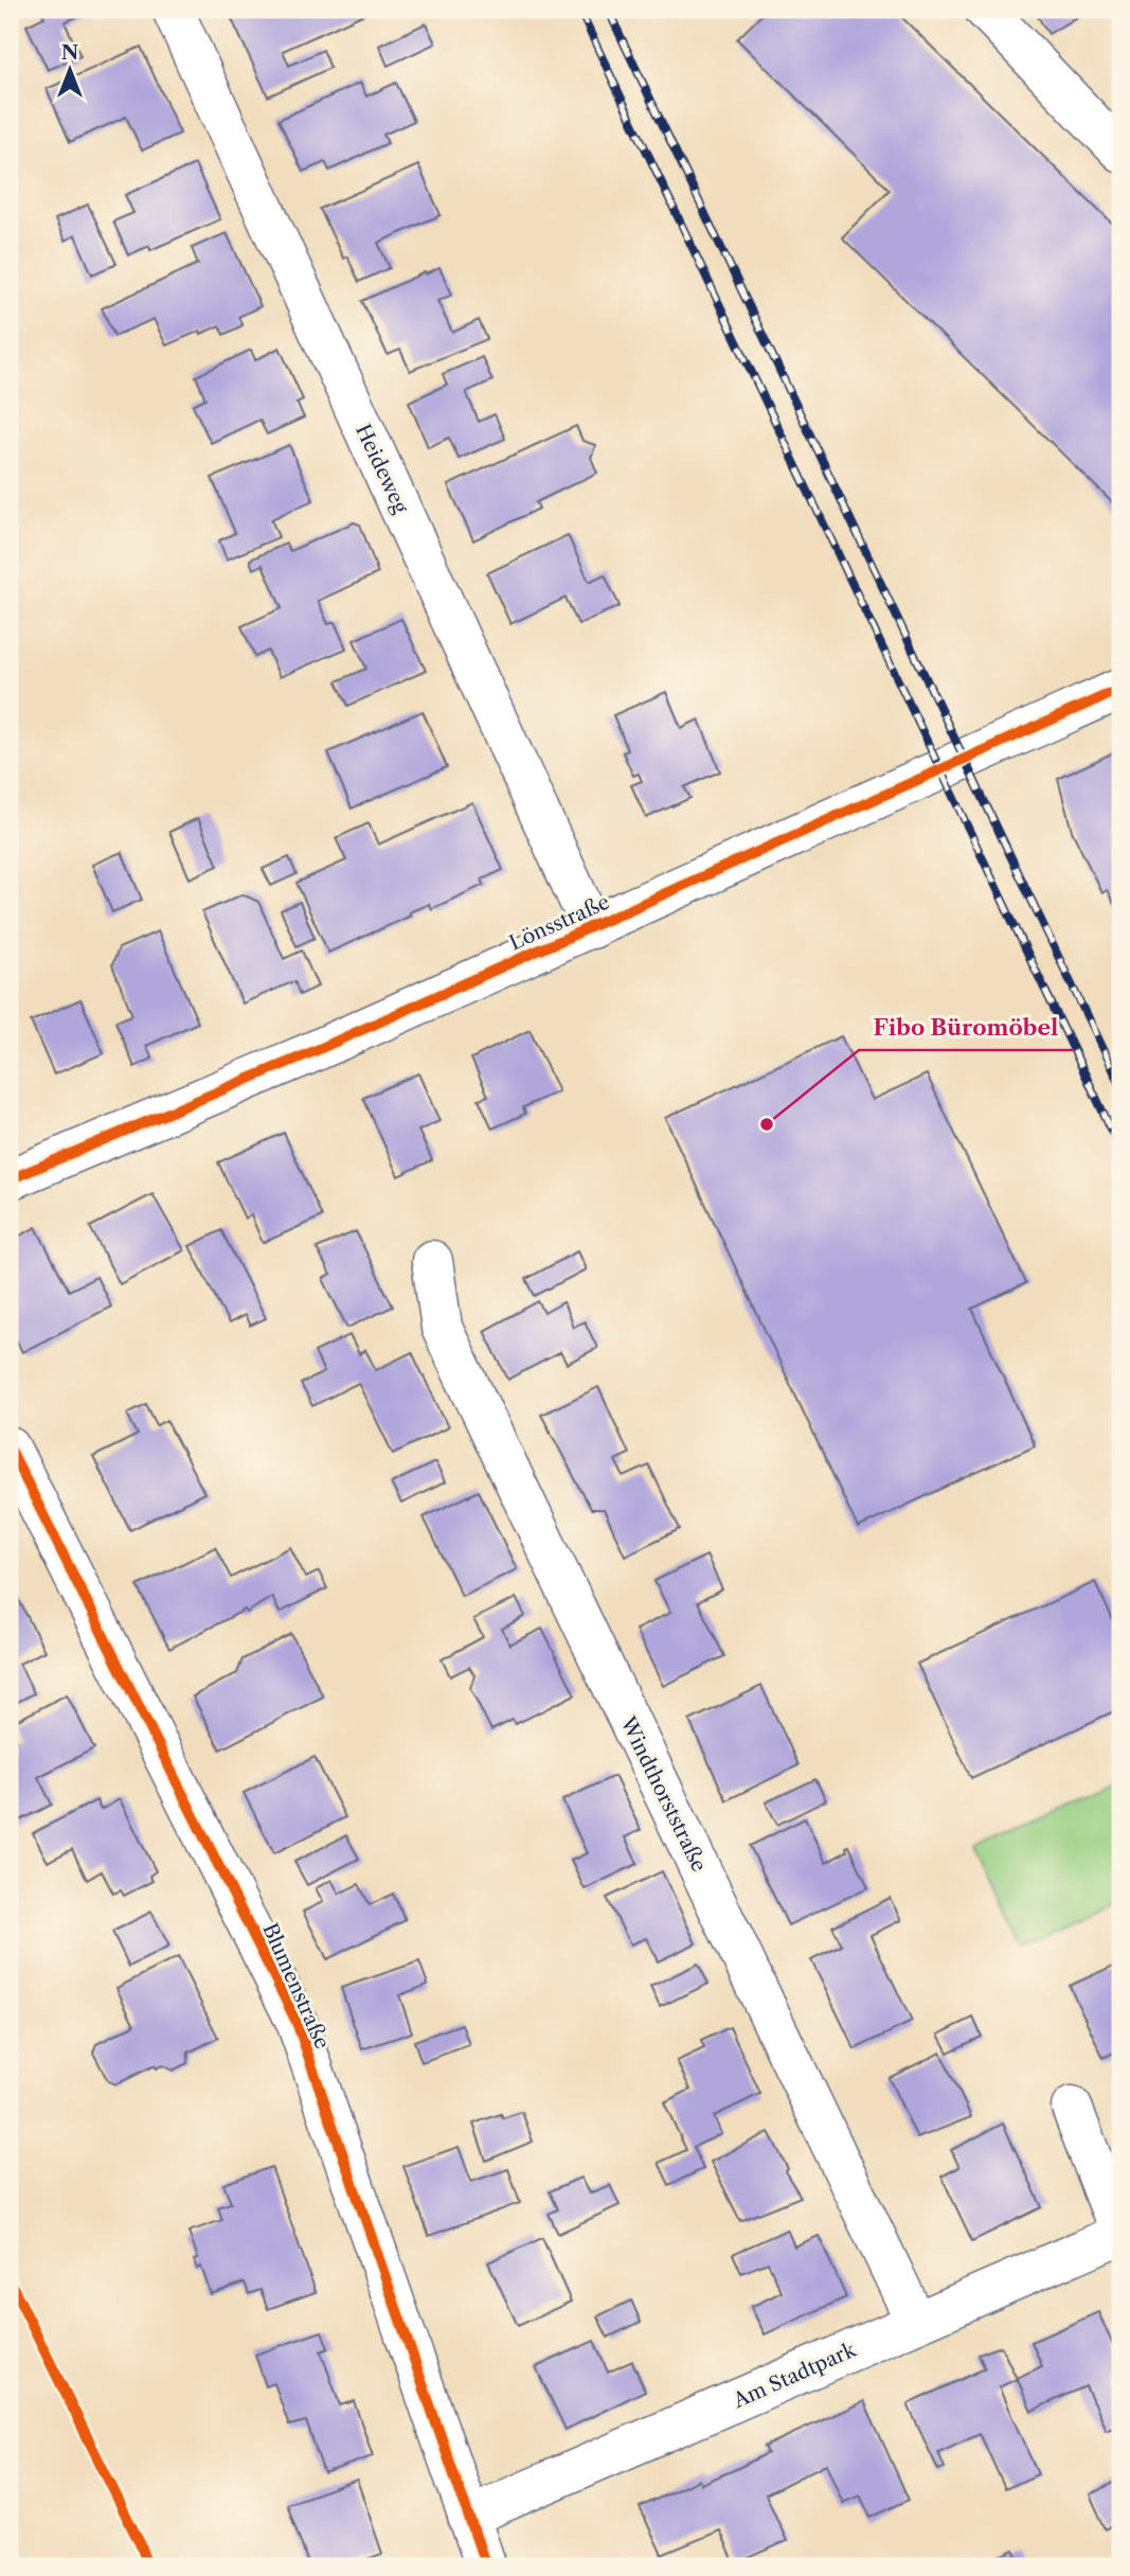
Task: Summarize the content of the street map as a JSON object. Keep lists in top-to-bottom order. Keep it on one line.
{"streets":{"street":["Heideweg","Lönsstraße","Windthorststraße","Blumenstraße","Am Stadtpark"]},"crossings":[["Heideweg","Lönsstraße"],["Windthorststraße","Am Stadtpark"],["Blumenstraße","Am Stadtpark"]],"places":["Fibo Büromöbel"],"north":"top"}
